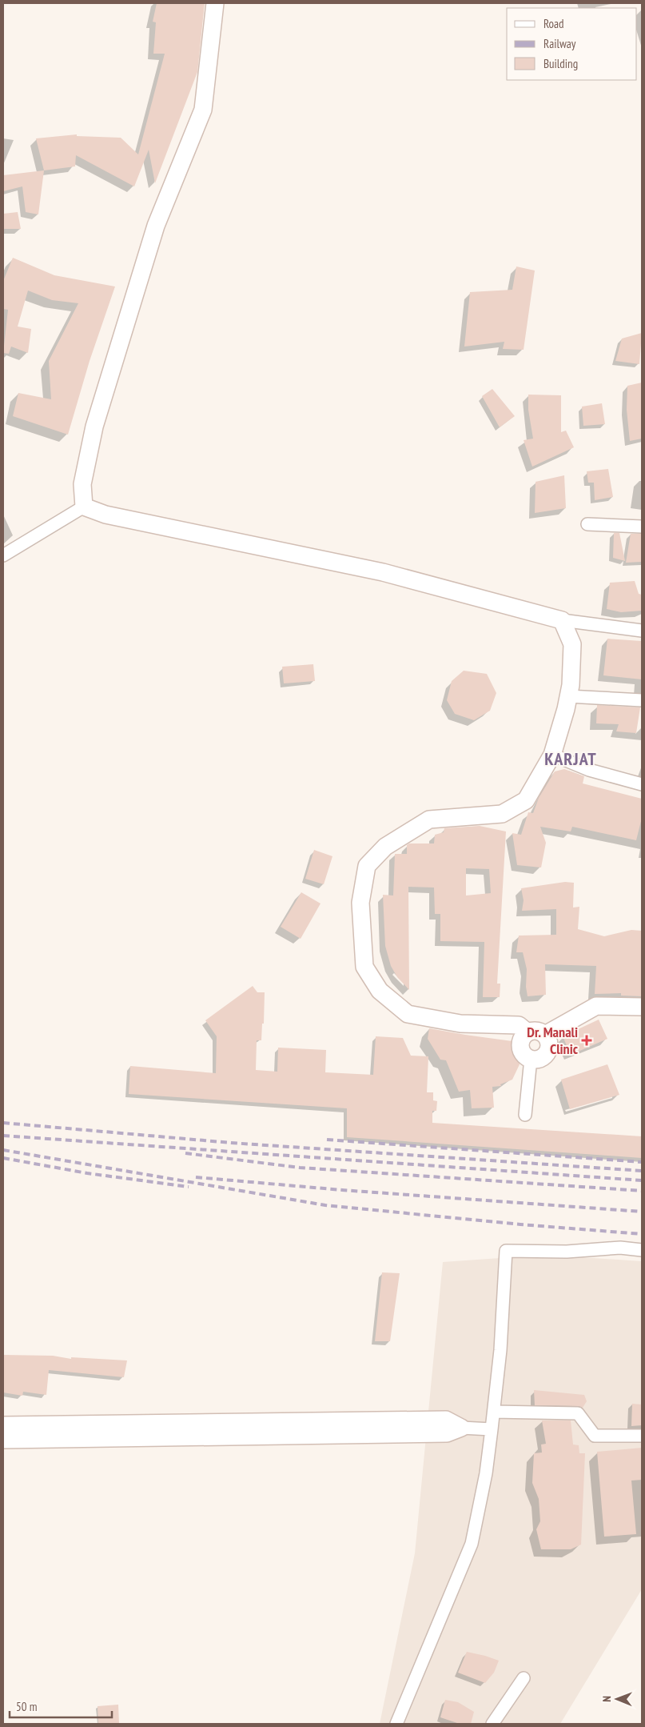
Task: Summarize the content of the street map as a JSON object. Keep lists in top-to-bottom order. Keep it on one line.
{"districts":["KARJAT"],"places":{"health":["Dr. Manali Clinic"]},"legend":["Road","Railway","Building"],"scale_bar":"50 m","north":"left"}
